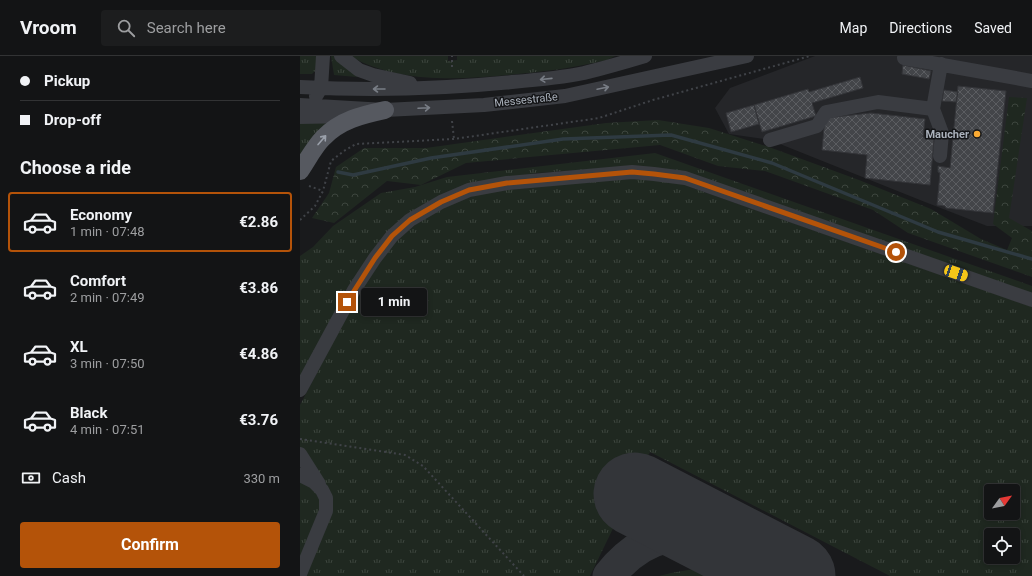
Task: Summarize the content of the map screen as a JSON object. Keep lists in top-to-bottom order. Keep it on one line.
{"streets":{"street":["Messestraße"]},"places":["Maucher"],"north":"top right","page":{"header":"Vroom","search":"Search here","nav":["Map","Directions","Saved"],"banner":["Pickup","Drop-off"],"heading":"Choose a ride","list":[{"name":"Economy","note":"1 min · 07:48","value":"€2.86"},{"name":"Comfort","note":"2 min · 07:49","value":"€3.86"},{"name":"XL","note":"3 min · 07:50","value":"€4.86"},{"name":"Black","note":"4 min · 07:51","value":"€3.76"}],"bubble":"1 min","pay":["Cash","330 m"],"buttons":"Confirm"}}
